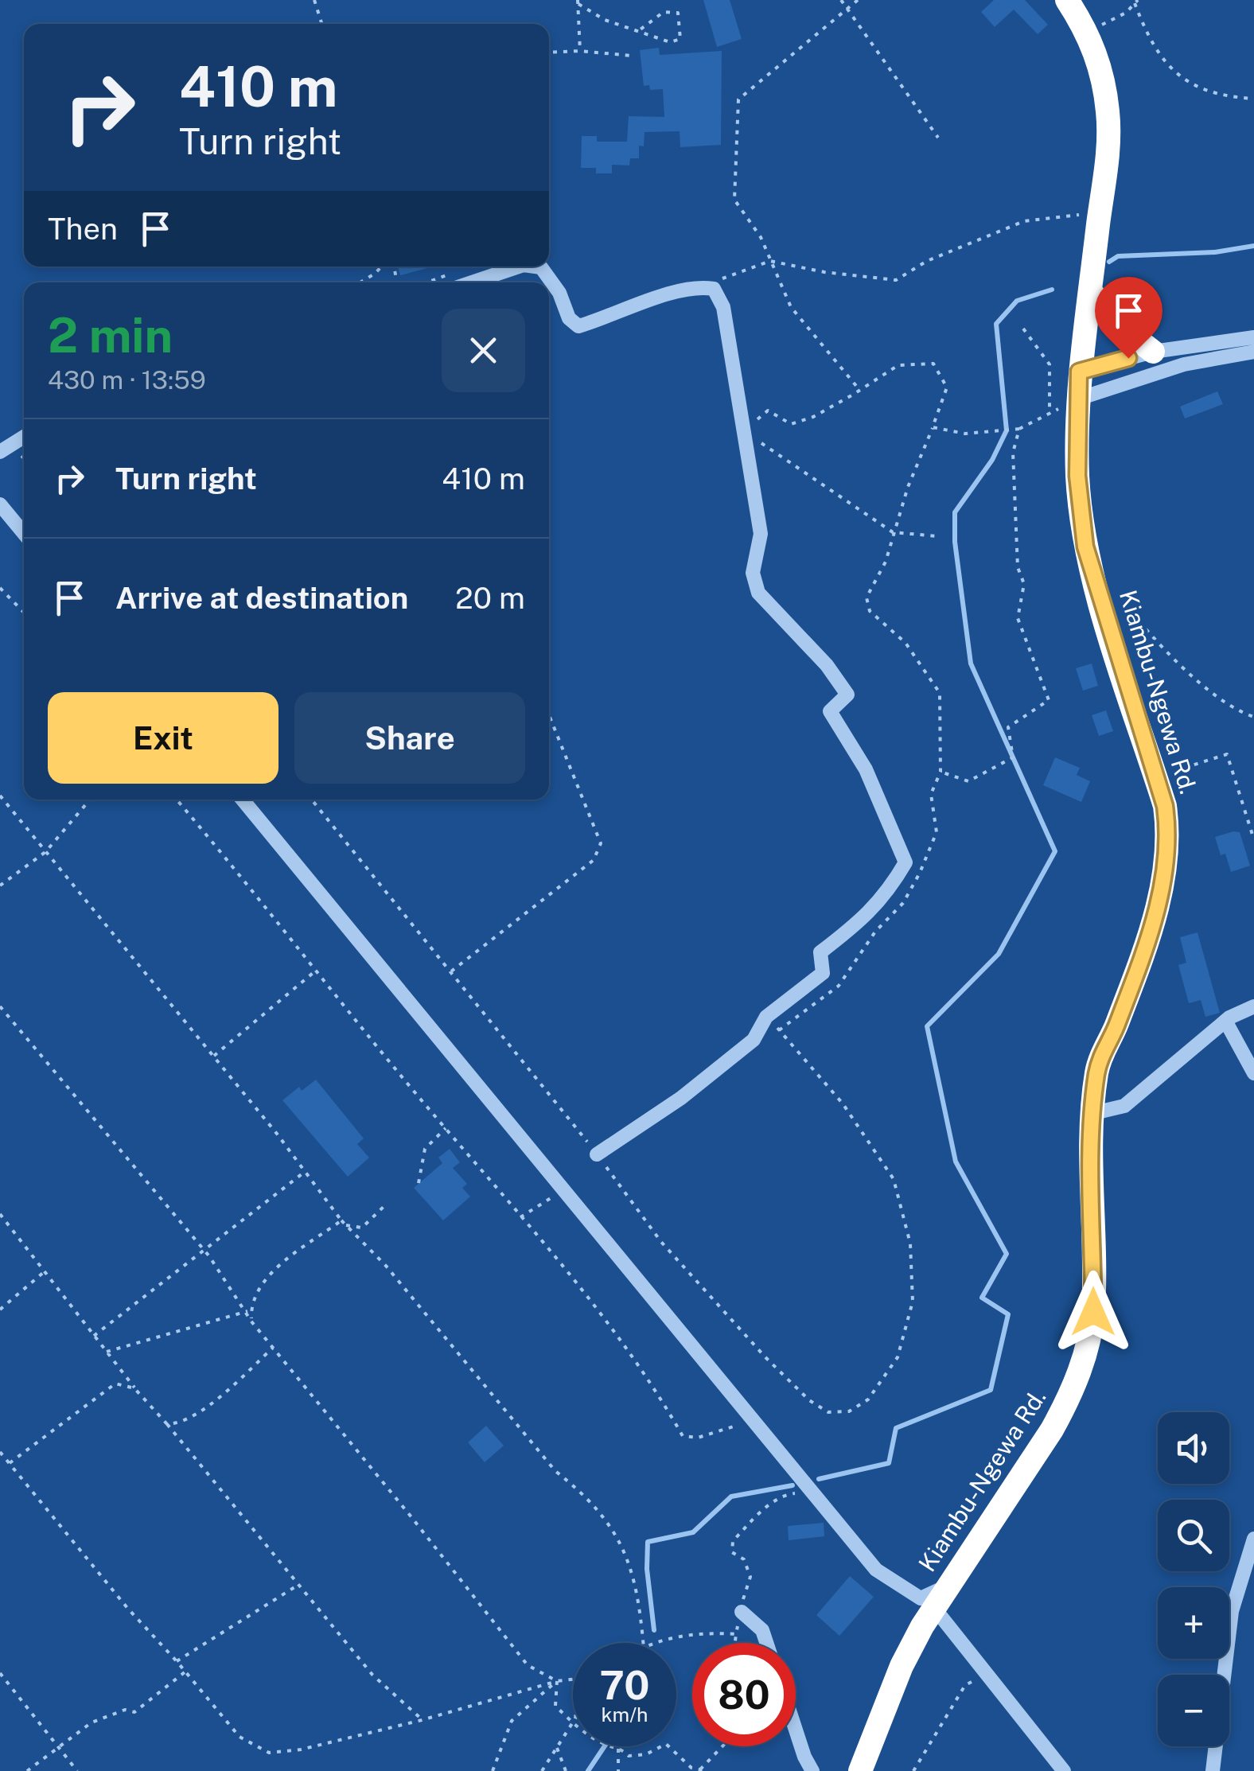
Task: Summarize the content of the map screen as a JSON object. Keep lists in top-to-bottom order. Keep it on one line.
{"streets":{"highway":["Kiambu-Ngewa Rd."]},"page":{"turn":["410 m","Turn right"],"then":"Then","heading":["2 min","430 m · 13:59"],"list":[{"name":"Turn right","value":"410 m"},{"name":"Arrive at destination","value":"20 m"}],"buttons":["Exit","Share"],"map_buttons":["+","−"],"speed":"70 km/h","limit":"80"}}
